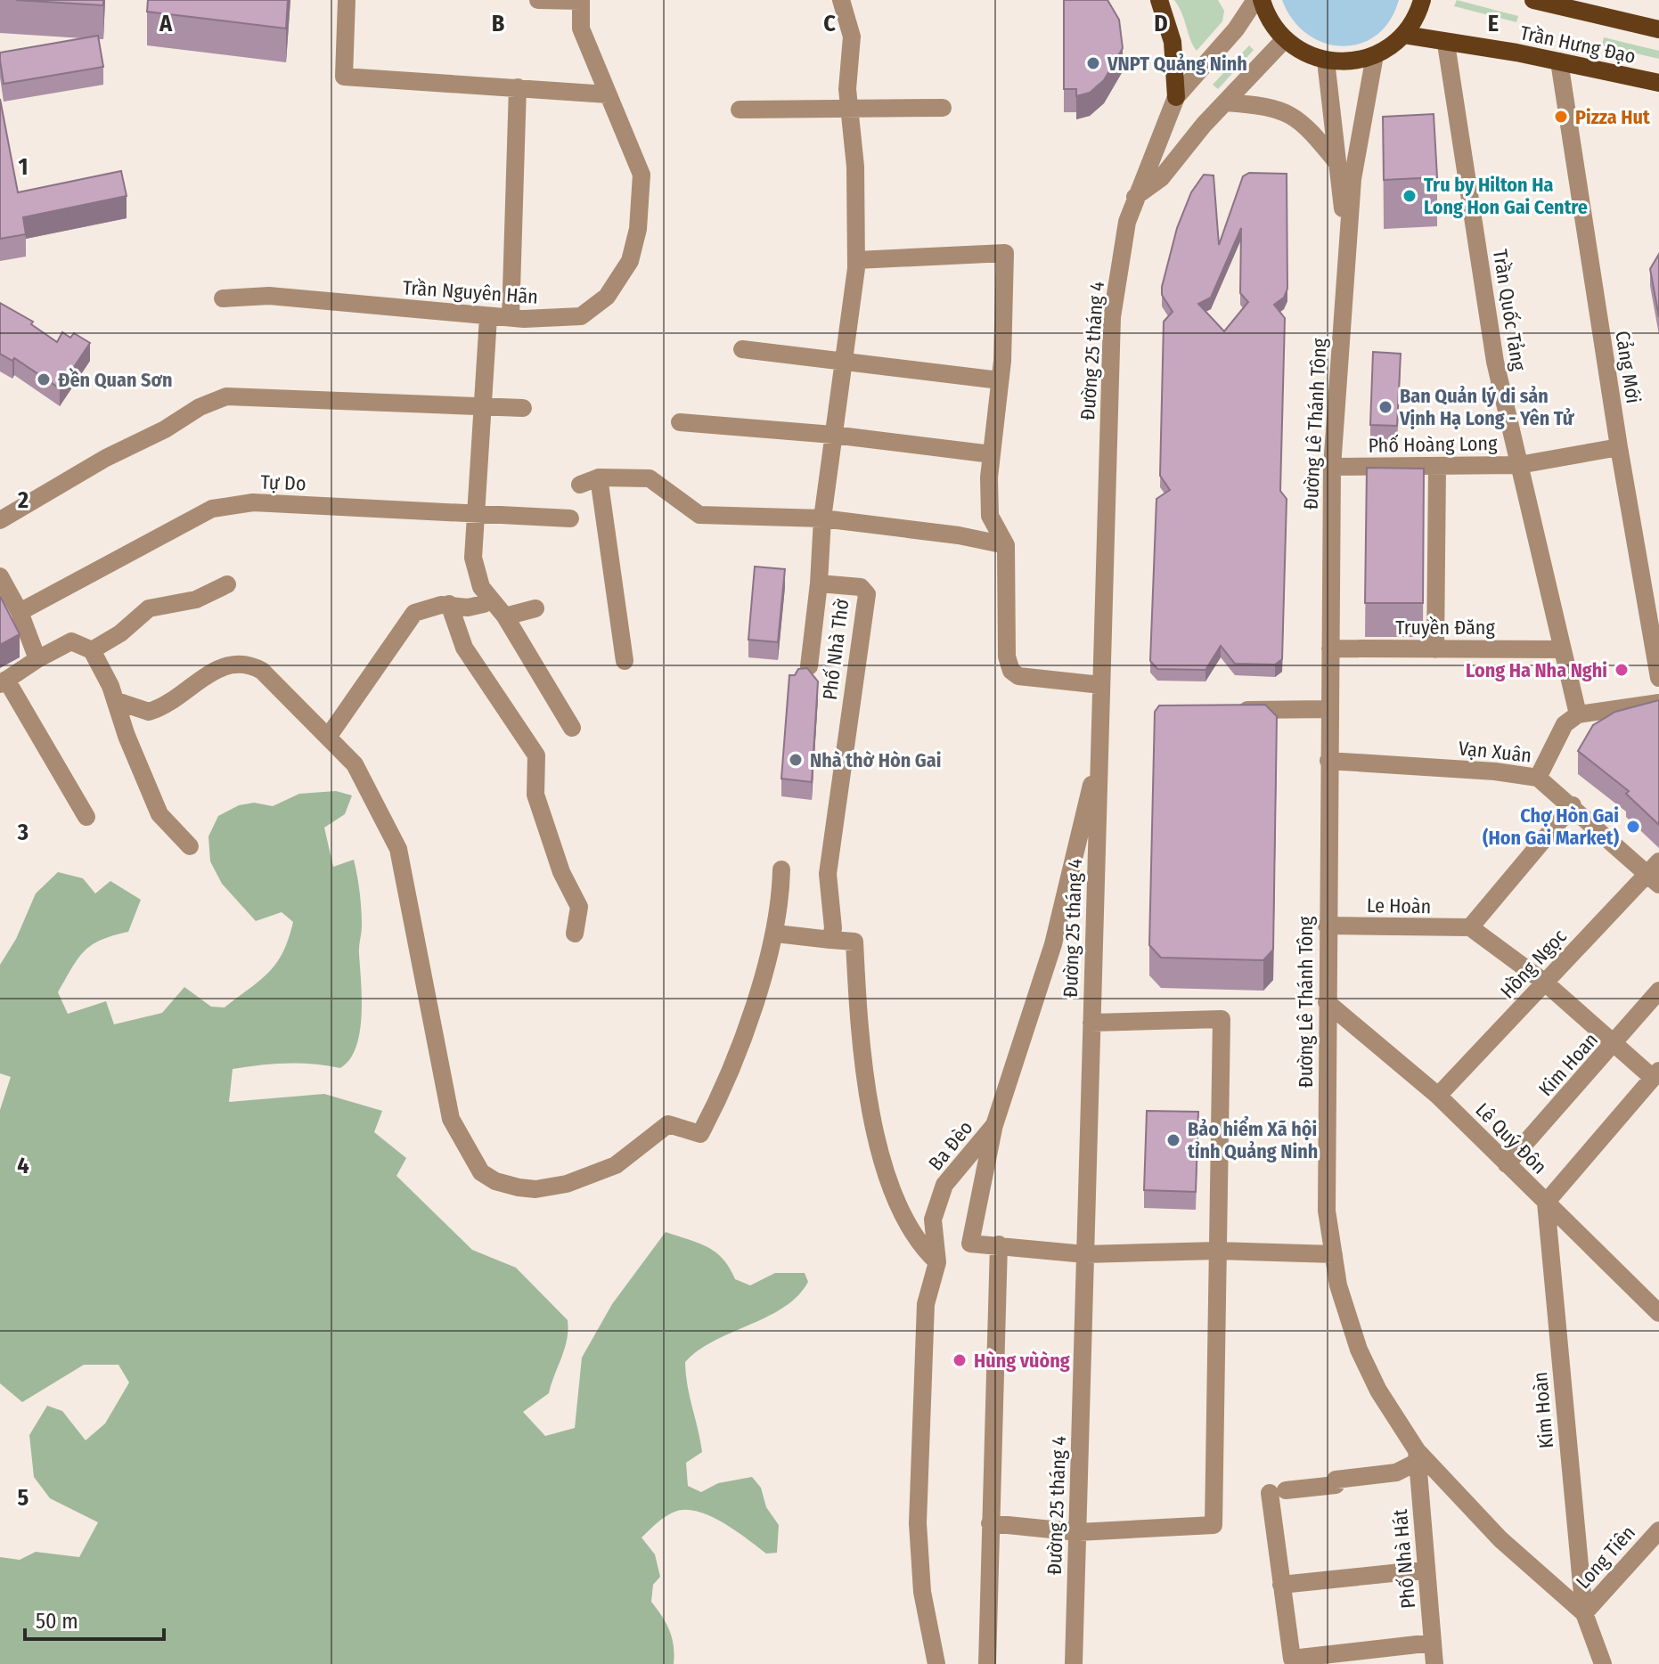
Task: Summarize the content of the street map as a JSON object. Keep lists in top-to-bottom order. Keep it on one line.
{"streets":{"main road":["Trần Hưng Đạo"],"street":["Trần Nguyên Hãn","Trần Quốc Tảng","Đường 25 tháng 4","Cảng Mới","Đường Lê Thánh Tông","Phố Hoàng Long","Tự Do","Truyền Đăng","Phố Nhà Thờ","Vạn Xuân","Le Hoàn","Hồng Ngọc","Kim Hoan","Lê Quý Đôn","Ba Đèo","Kim Hoàn","Long Tiên","Phố Nhà Hát"]},"crossings":[["Trần Hưng Đạo","Trần Quốc Tảng"],["Trần Hưng Đạo","Cảng Mới"],["Trần Quốc Tảng","Phố Hoàng Long"],["Trần Quốc Tảng","Truyền Đăng"],["Đường 25 tháng 4","Ba Đèo"],["Cảng Mới","Phố Hoàng Long"],["Đường Lê Thánh Tông","Phố Hoàng Long"],["Đường Lê Thánh Tông","Truyền Đăng"],["Đường Lê Thánh Tông","Vạn Xuân"],["Đường Lê Thánh Tông","Le Hoàn"],["Đường Lê Thánh Tông","Lê Quý Đôn"],["Đường Lê Thánh Tông","Kim Hoàn"],["Đường Lê Thánh Tông","Long Tiên"],["Đường Lê Thánh Tông","Phố Nhà Hát"],["Vạn Xuân","Hồng Ngọc"],["Hồng Ngọc","Lê Quý Đôn"],["Kim Hoan","Lê Quý Đôn"],["Lê Quý Đôn","Kim Hoàn"],["Kim Hoàn","Long Tiên"]],"places":["VNPT Quảng Ninh","Pizza Hut","Tru by Hilton Ha Long Hon Gai Centre","Đền Quan Sơn","Ban Quản lý di sản Vịnh Hạ Long - Yên Tử","Long Ha Nha Nghi","Nhà thờ Hòn Gai","Chợ Hòn Gai (Hon Gai Market)","Bảo hiểm Xã hội tỉnh Quảng Ninh","Hùng vùòng"],"scale_bar":"50 m","grid":{"columns":["A","B","C","D","E"],"rows":["1","2","3","4","5"]}}
